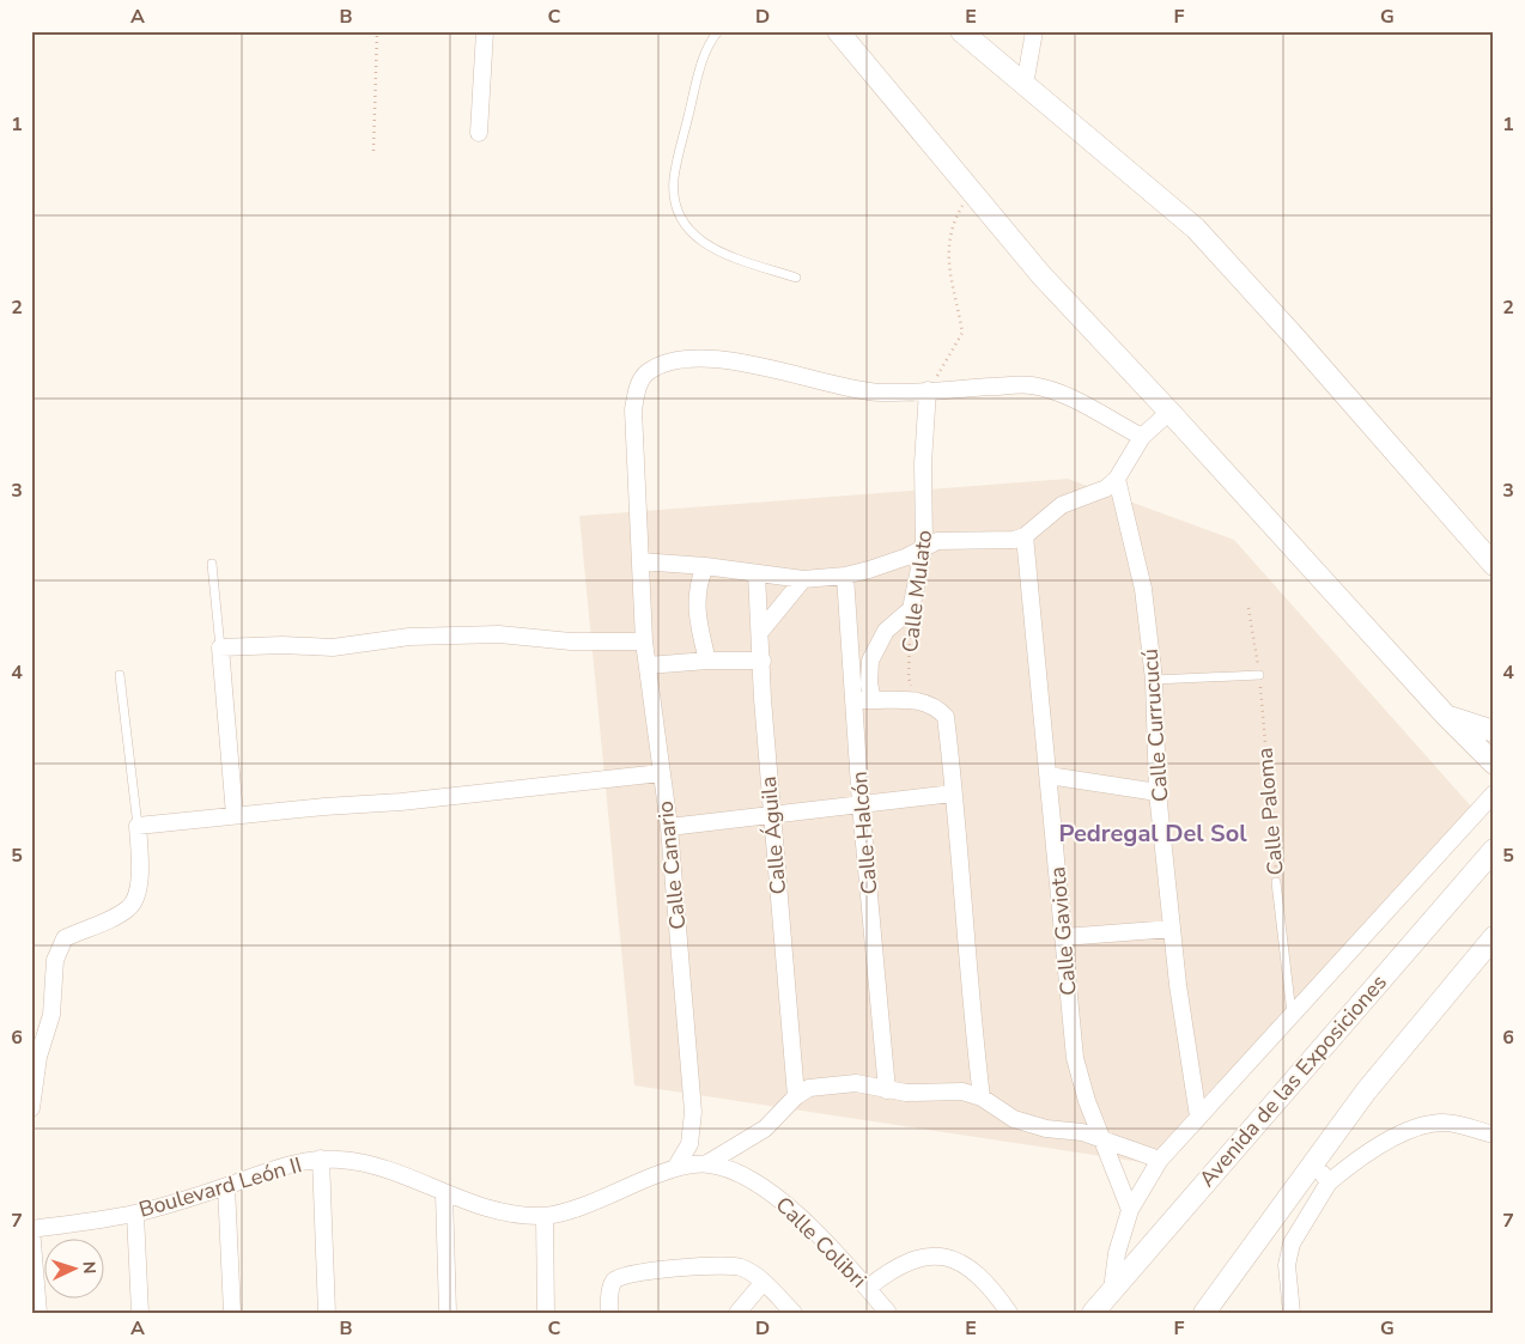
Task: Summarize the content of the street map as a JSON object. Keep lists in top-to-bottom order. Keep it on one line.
{"streets":{"street":["Calle Mulato","Calle Currucucú","Calle Halcón","Calle Águila","Calle Canario","Calle Gaviota","Avenida de las Exposiciones","Boulevard León II","Calle Colibri"],"lane":["Calle Paloma"]},"crossings":[["Calle Mulato","Calle Canario"],["Calle Canario","Calle Colibri"],["Boulevard León II","Calle Colibri"]],"districts":["Pedregal Del Sol"],"north":"right","grid":{"columns":["A","B","C","D","E","F","G"],"rows":["1","2","3","4","5","6","7"]}}
